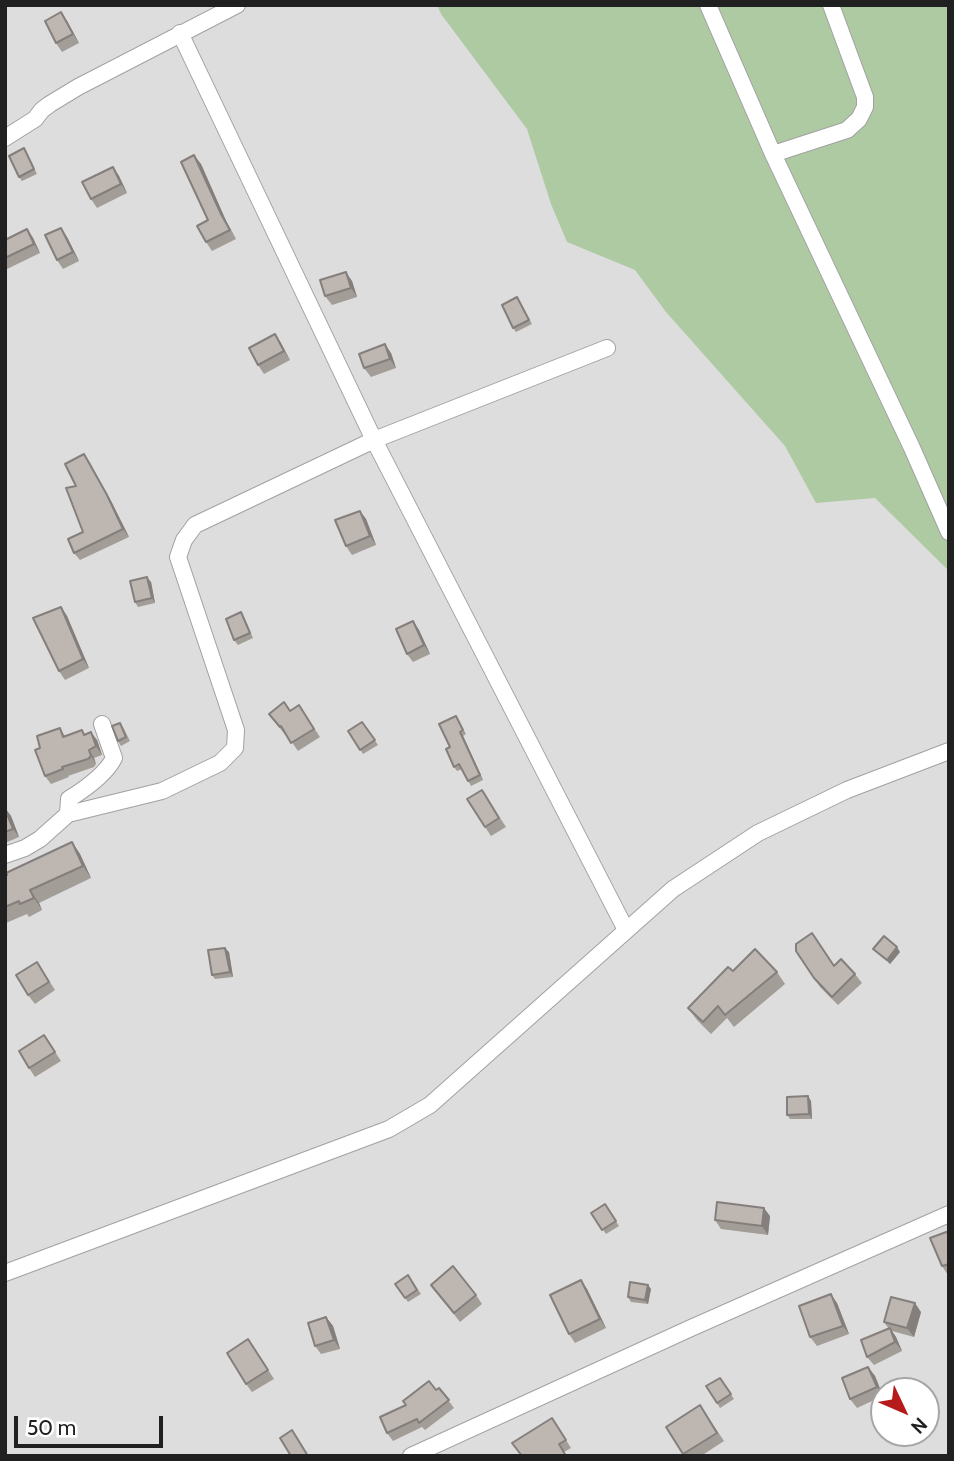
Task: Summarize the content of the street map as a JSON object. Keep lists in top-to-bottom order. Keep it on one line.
{"scale_bar":"50 m","north":"bottom right"}
